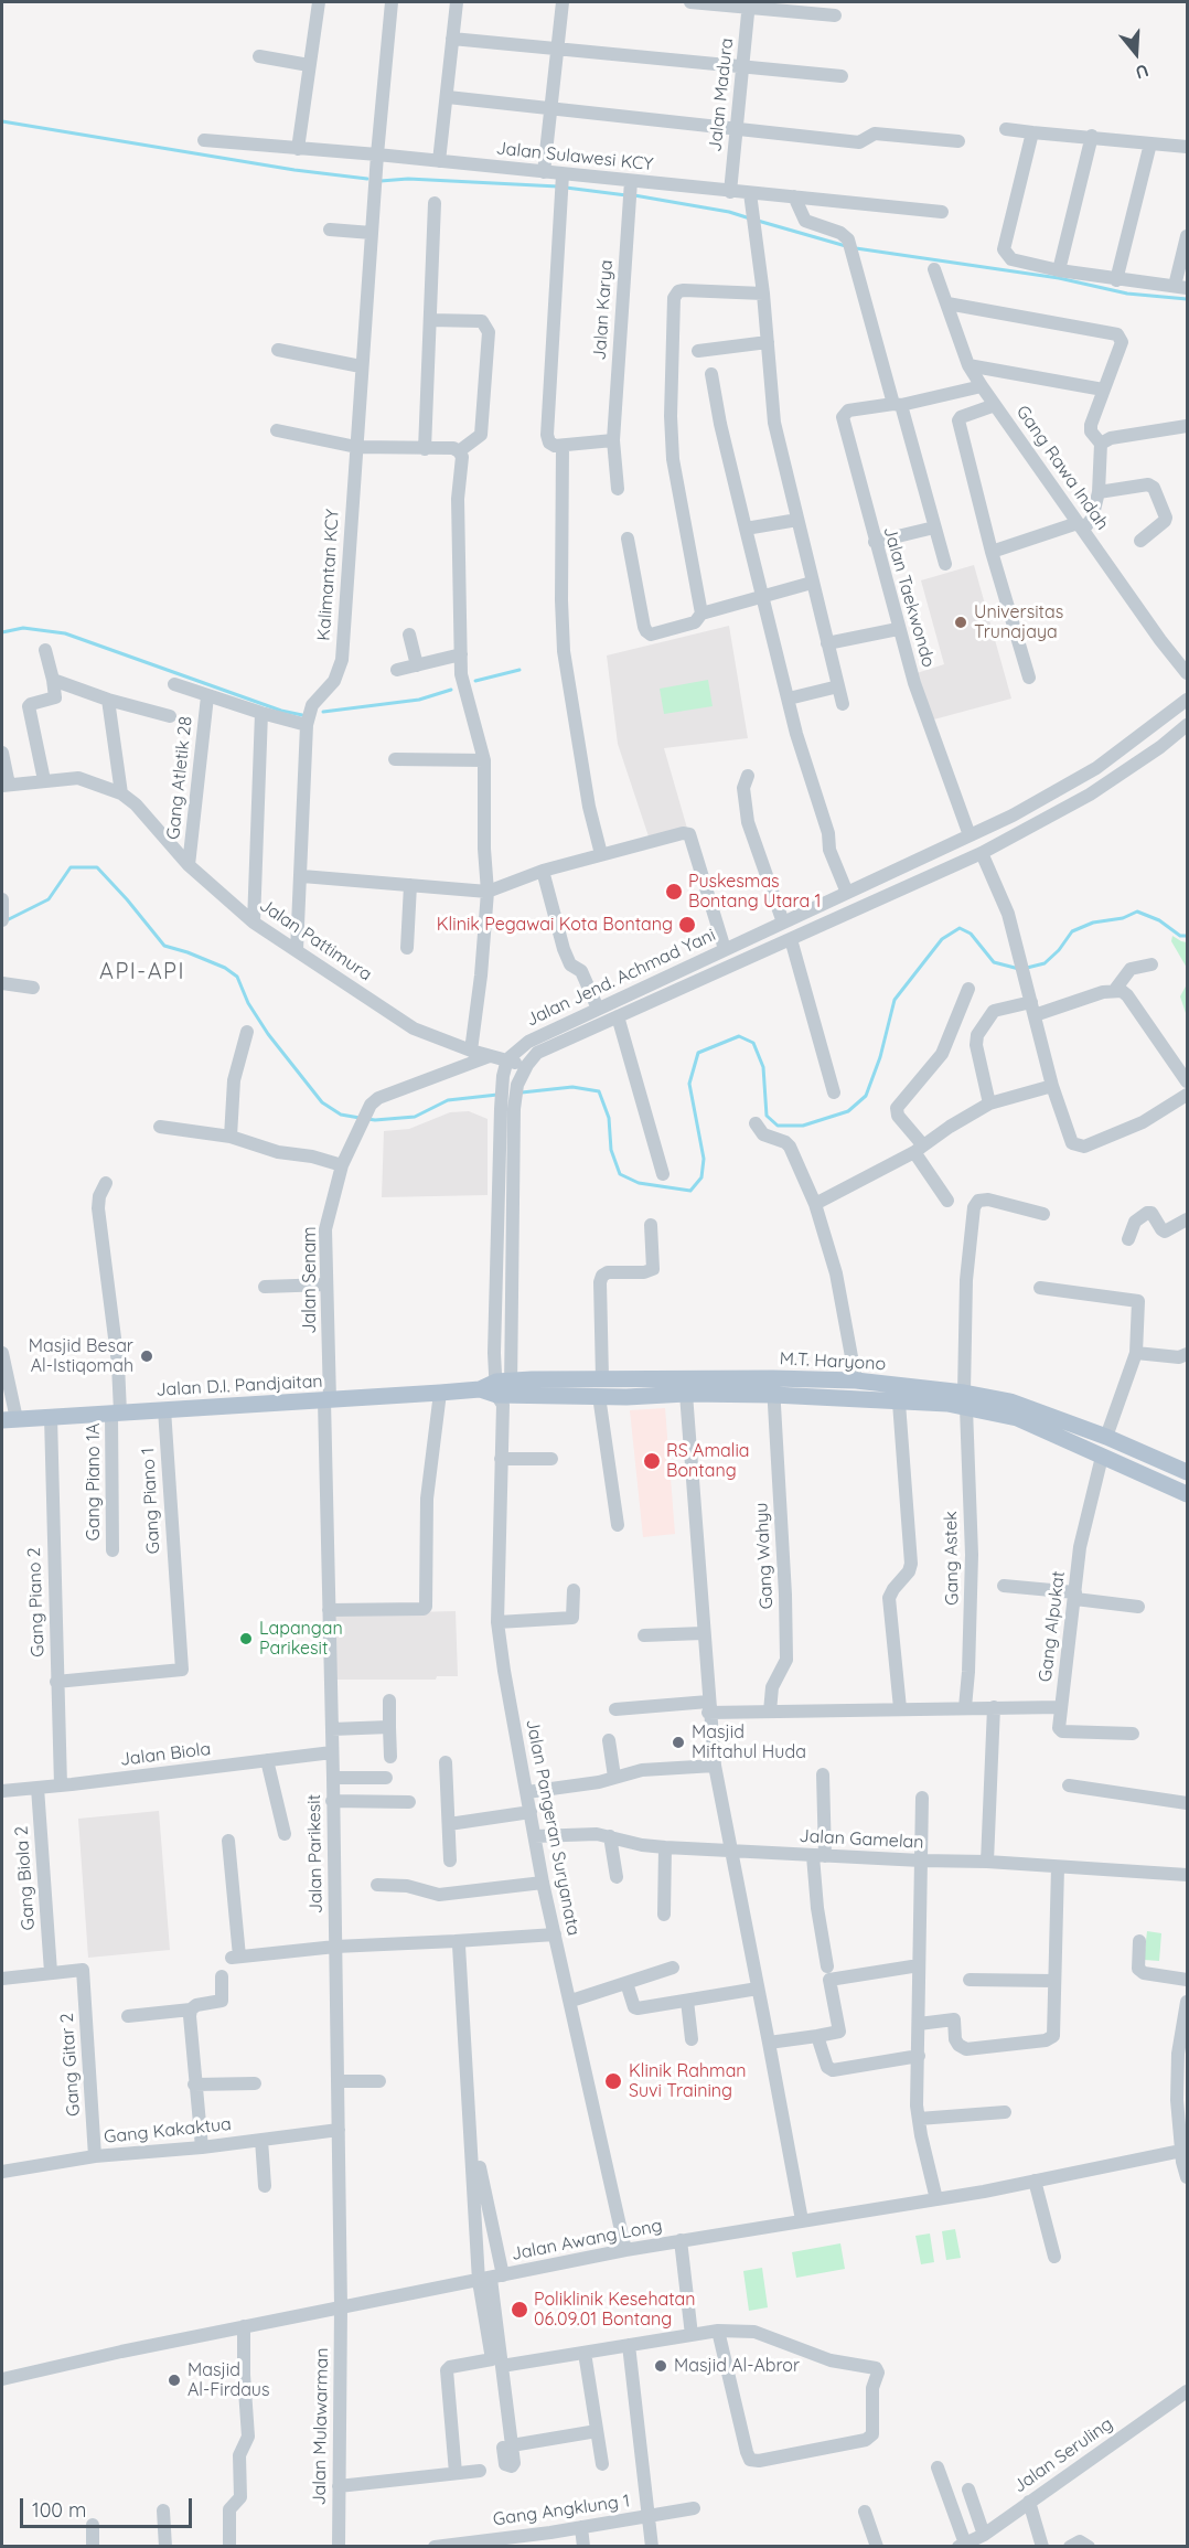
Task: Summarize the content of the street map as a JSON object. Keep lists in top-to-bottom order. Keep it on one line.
{"streets":{"main road":["M.T. Haryono","Jalan D.I. Pandjaitan"],"street":["Jalan Madura","Jalan Sulawesi KCY","Jalan Karya","Gang Rawa Indah","Kalimantan KCY","Jalan Taekwondo","Gang Atletik 28","Jalan Pattimura","Jalan Jend. Achmad Yani","Jalan Senam","Gang Piano 1A","Gang Piano 1","Gang Wahyu","Gang Astek","Gang Piano 2","Gang Alpukat","Jalan Biola","Jalan Pangeran Suryanata","Jalan Gamelan","Jalan Parikesit","Gang Biola 2","Gang Gitar 2","Gang Kakaktua","Jalan Awang Long","Jalan Mulawarman","Jalan Seruling","Gang Angklung 1"]},"crossings":[["Jalan Madura","Jalan Sulawesi KCY"],["Jalan Sulawesi KCY","Jalan Karya"],["Jalan Sulawesi KCY","Kalimantan KCY"],["Kalimantan KCY","Jalan Pattimura"],["Jalan Taekwondo","Jalan Jend. Achmad Yani"],["Gang Atletik 28","Jalan Pattimura"],["Jalan Pattimura","Jalan Jend. Achmad Yani"],["Jalan Pattimura","Jalan Senam"],["Jalan Jend. Achmad Yani","M.T. Haryono"],["Jalan Jend. Achmad Yani","Jalan D.I. Pandjaitan"],["Jalan Jend. Achmad Yani","Jalan Pangeran Suryanata"],["Jalan Senam","Jalan D.I. Pandjaitan"],["Jalan Senam","Jalan Parikesit"],["M.T. Haryono","Jalan D.I. Pandjaitan"],["M.T. Haryono","Gang Wahyu"],["M.T. Haryono","Gang Astek"],["M.T. Haryono","Gang Alpukat"],["M.T. Haryono","Jalan Pangeran Suryanata"],["Jalan D.I. Pandjaitan","Gang Piano 1A"],["Jalan D.I. Pandjaitan","Gang Piano 1"],["Jalan D.I. Pandjaitan","Gang Piano 2"],["Jalan D.I. Pandjaitan","Jalan Pangeran Suryanata"],["Jalan D.I. Pandjaitan","Jalan Parikesit"],["Gang Piano 1","Gang Piano 2"],["Gang Piano 2","Jalan Biola"],["Jalan Biola","Jalan Parikesit"],["Jalan Biola","Gang Biola 2"],["Jalan Pangeran Suryanata","Jalan Gamelan"],["Jalan Pangeran Suryanata","Jalan Awang Long"],["Jalan Parikesit","Gang Kakaktua"],["Jalan Parikesit","Jalan Awang Long"],["Jalan Parikesit","Jalan Mulawarman"],["Gang Biola 2","Gang Gitar 2"],["Gang Gitar 2","Gang Kakaktua"],["Jalan Awang Long","Jalan Mulawarman"]],"districts":["API-API"],"places":["Universitas Trunajaya","Puskesmas Bontang Utara 1","Klinik Pegawai Kota Bontang","Masjid Besar Al-Istiqomah","RS Amalia Bontang","Lapangan Parikesit","Masjid Miftahul Huda","Klinik Rahman Suvi Training","Poliklinik Kesehatan 06.09.01 Bontang","Masjid Al-Abror","Masjid Al-Firdaus"],"scale_bar":"100 m","north":"bottom"}
